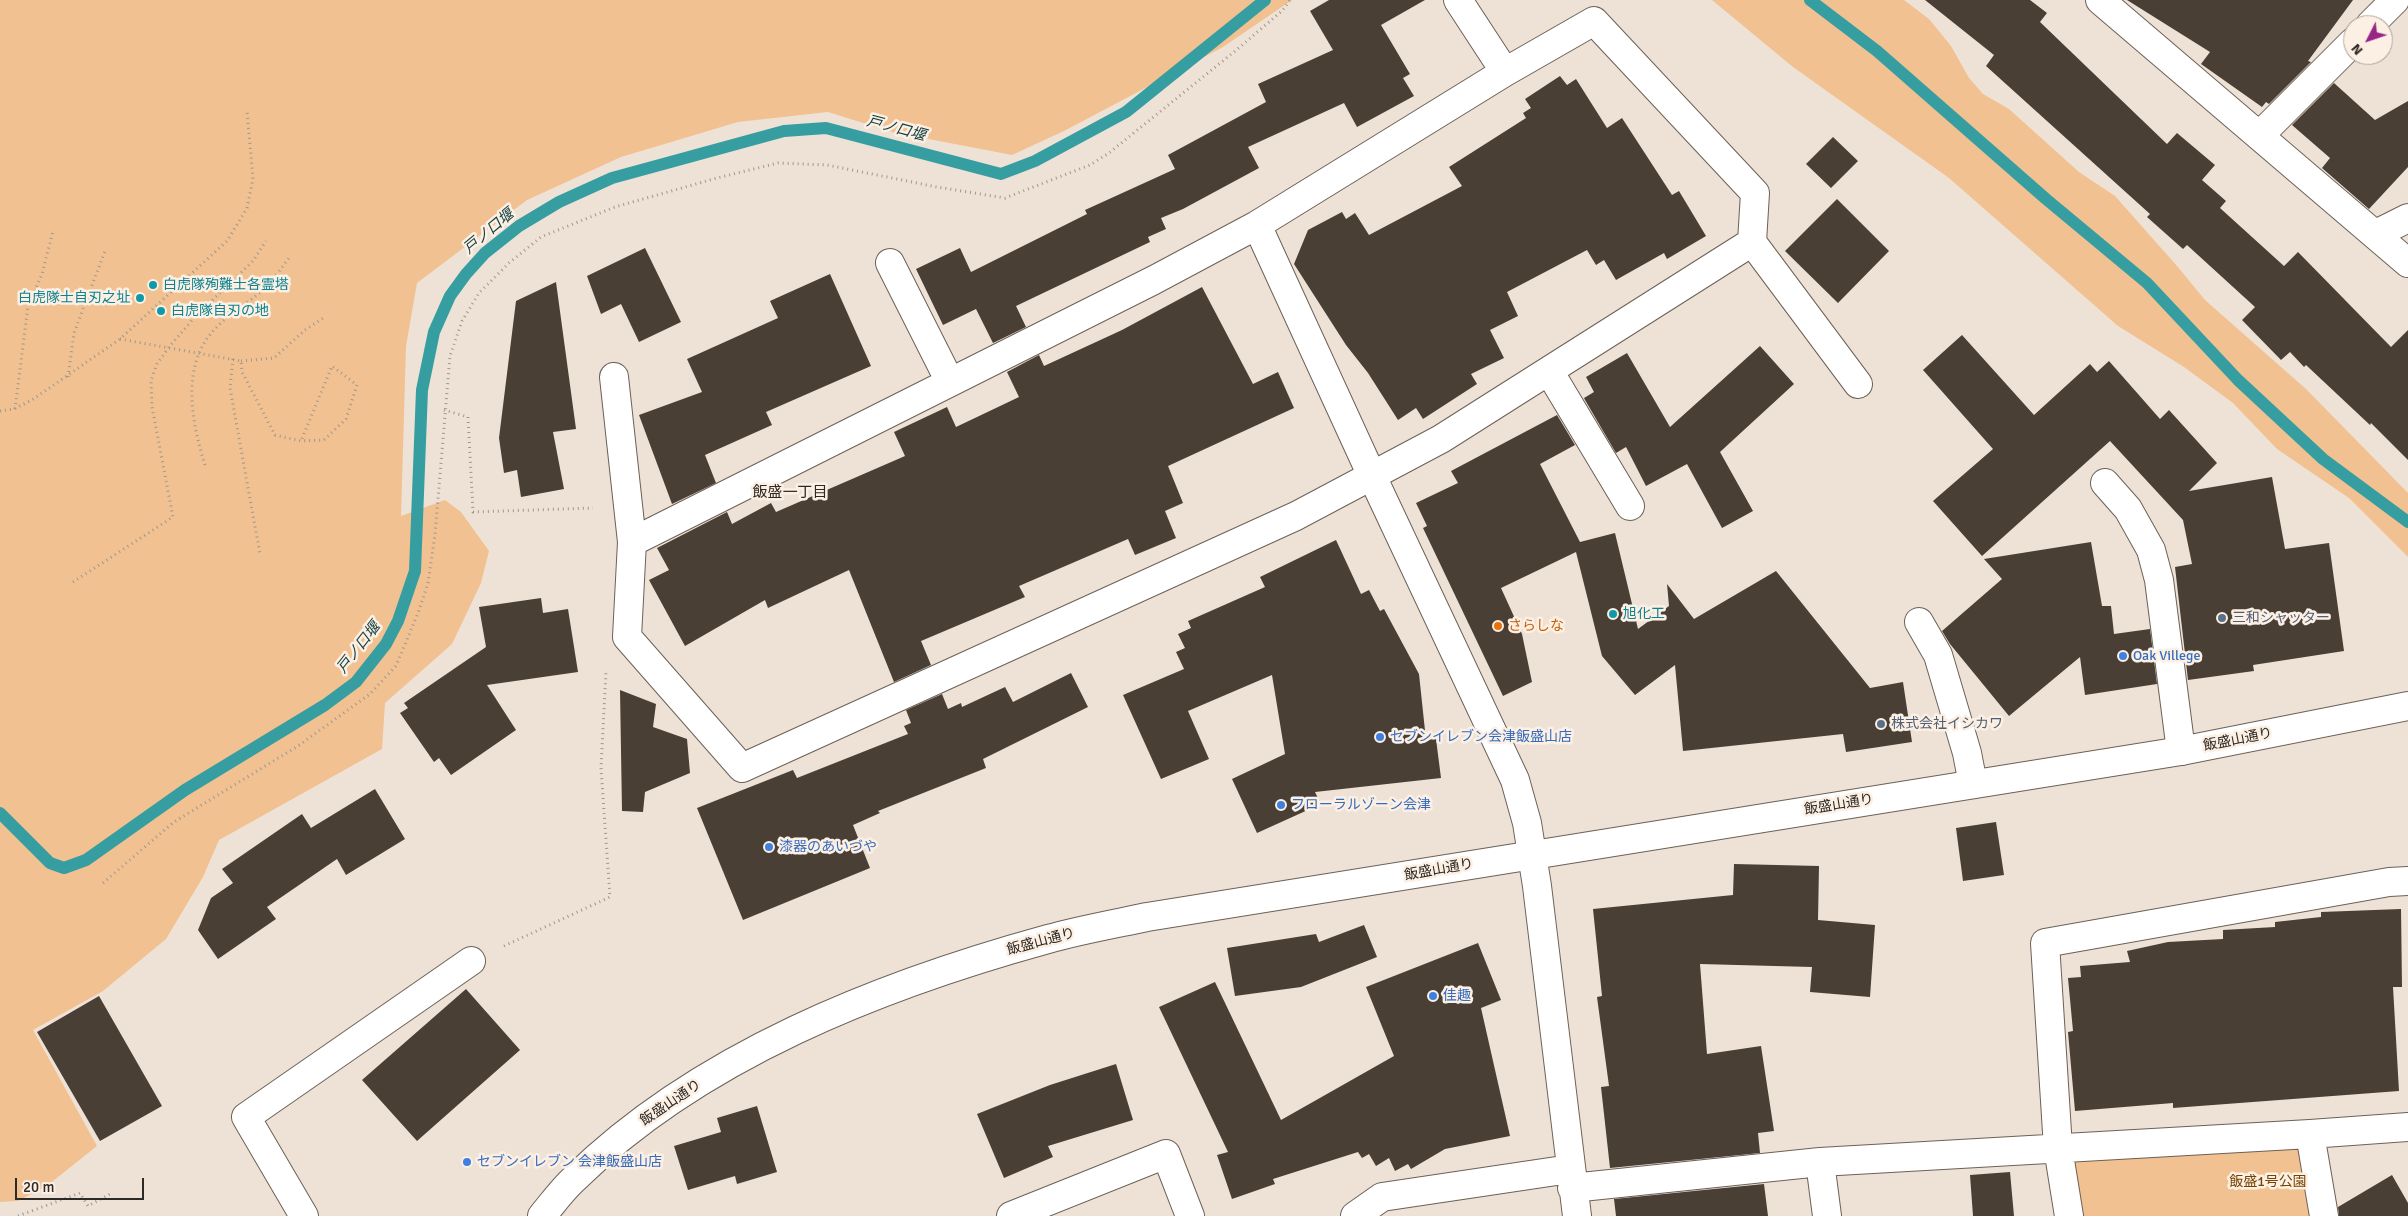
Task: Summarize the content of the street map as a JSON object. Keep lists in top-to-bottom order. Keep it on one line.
{"streets":{"street":["飯盛山通り"]},"districts":["飯盛一丁目"],"water":["戸ノ口堰"],"parks":["飯盛1号公園"],"places":["白虎隊殉難士各霊塔","白虎隊士自刃之址","白虎隊自刃の地","旭化工","三和シャッター","さらしな","Oak Villege","株式会社イシカワ","セブンイレブン会津飯盛山店","フローラルゾーン会津","漆器のあいづや","佳趣","セブンイレブン 会津飯盛山店"],"scale_bar":"20 m","north":"bottom left"}
